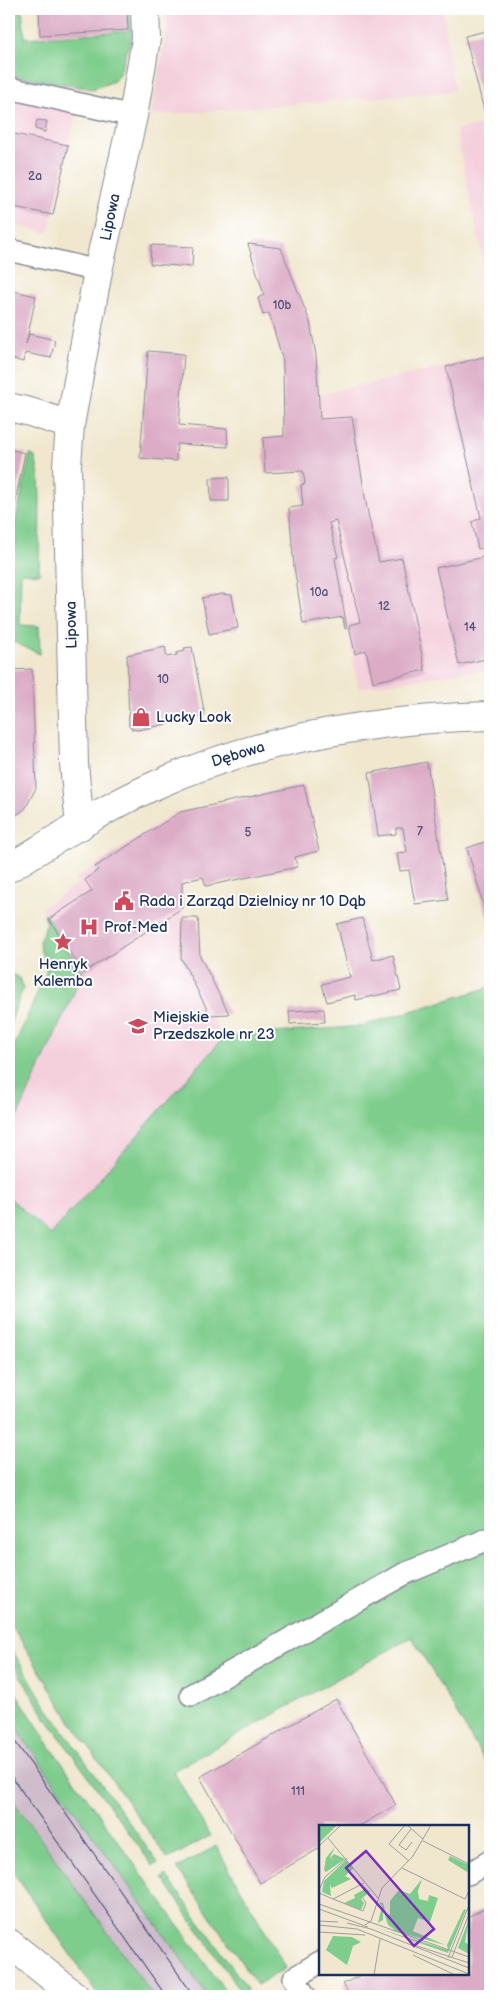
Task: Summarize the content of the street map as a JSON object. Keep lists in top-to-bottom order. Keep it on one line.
{"streets":{"street":["Lipowa","Dębowa"]},"crossings":[["Lipowa","Dębowa"]],"places":{"shop":["Lucky Look"],"public building":["Rada i Zarząd Dzielnicy nr 10 Dąb"],"hospital":["Prof-Med"],"place":["Henryk Kalemba"],"school or university":["Miejskie Przedszkole nr 23"]},"house_numbers":["2a","10b","10a","12","14","10","7","5","111"]}
